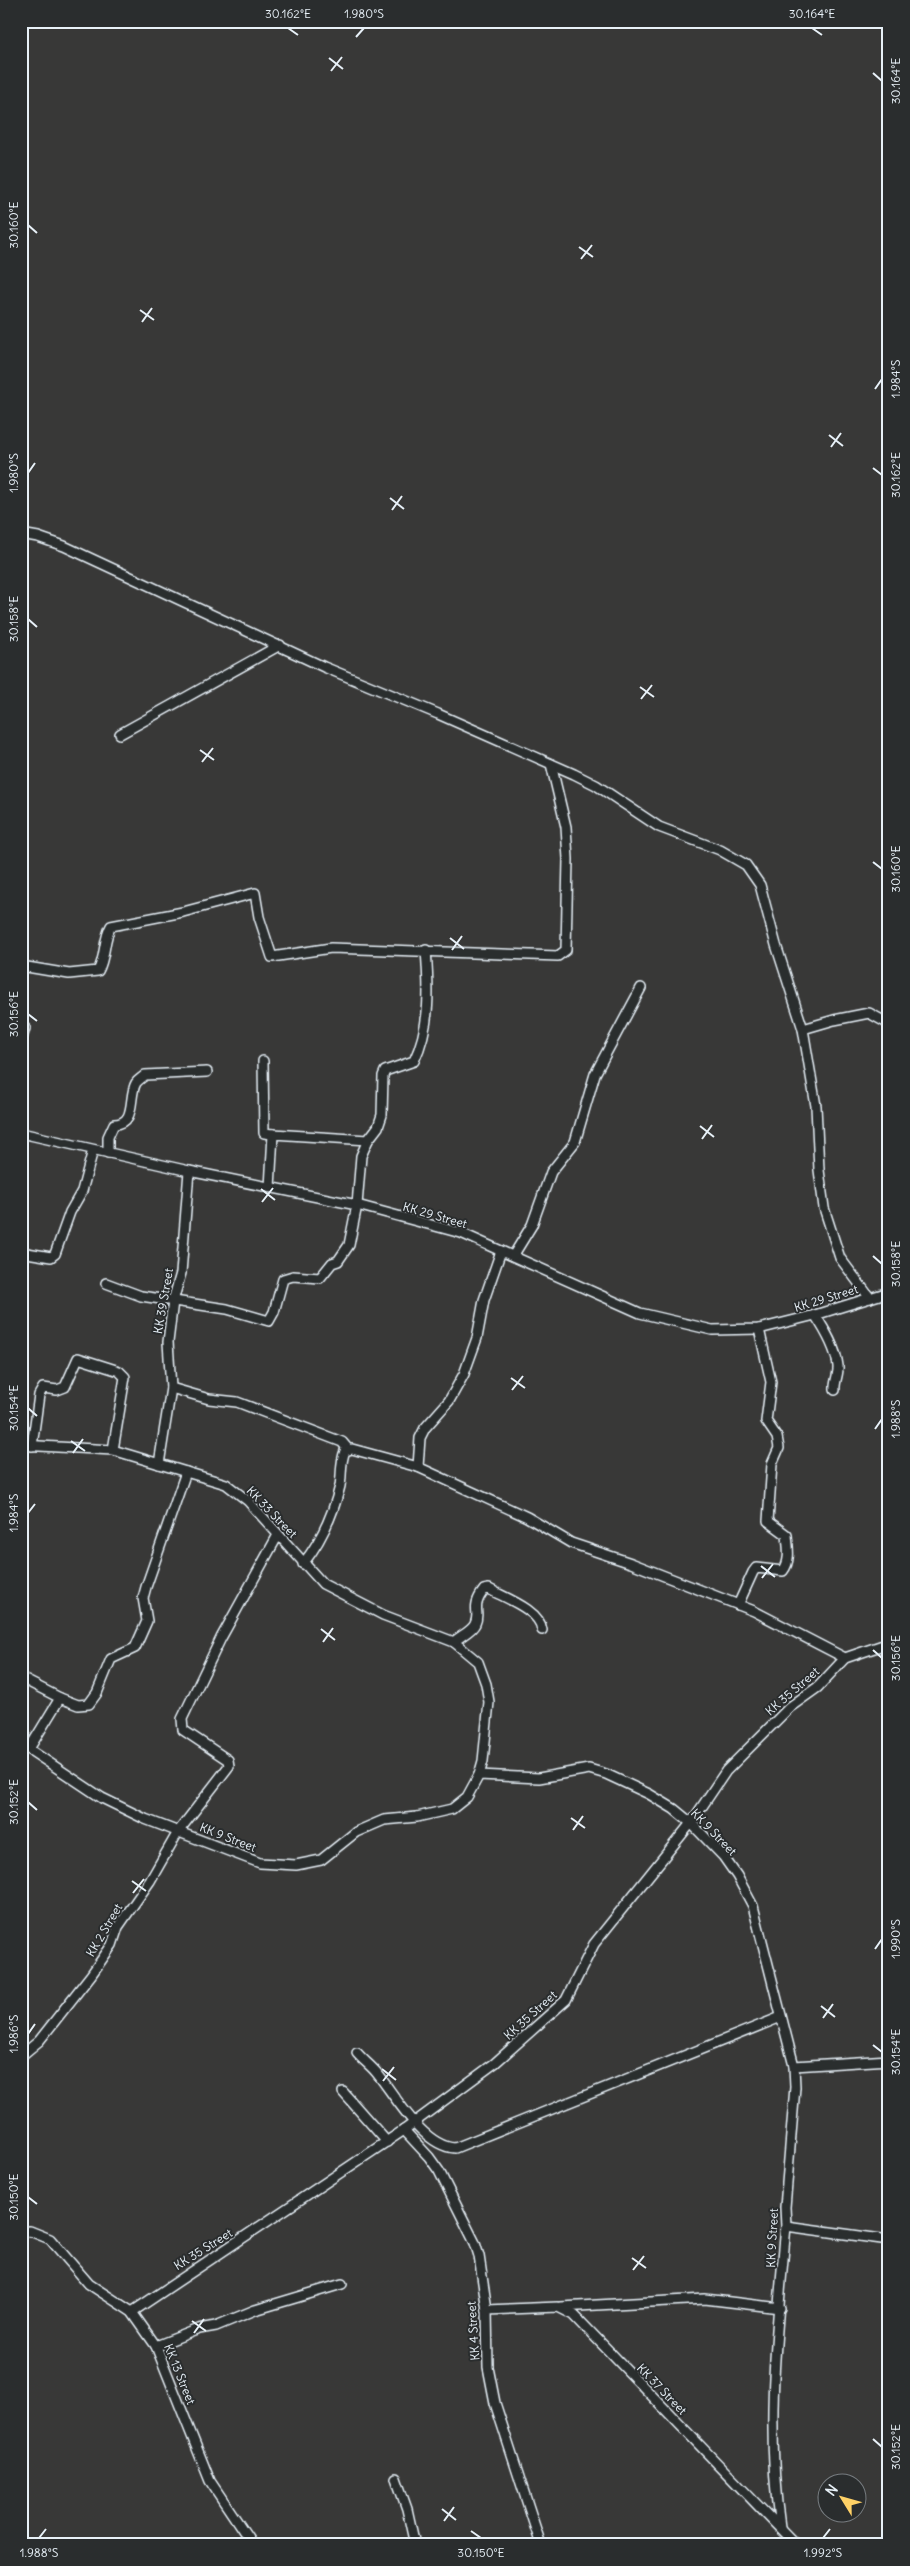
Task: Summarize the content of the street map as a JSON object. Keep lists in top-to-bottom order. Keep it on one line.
{"streets":{"street":["KK 29 Street","KK 39 Street","KK 33 Street","KK 35 Street","KK 9 Street","KK 2 Street","KK 4 Street","KK 13 Street","KK 37 Street"]},"crossings":[["KK 29 Street","KK 39 Street"],["KK 39 Street","KK 33 Street"],["KK 33 Street","KK 9 Street"],["KK 33 Street","KK 2 Street"],["KK 35 Street","KK 9 Street"],["KK 35 Street","KK 4 Street"],["KK 35 Street","KK 13 Street"],["KK 9 Street","KK 2 Street"],["KK 9 Street","KK 37 Street"]],"north":"top left","coordinates":["30.162°E","1.980°S","30.164°E","30.160°E","1.984°S","30.158°E","30.156°E","30.154°E","1.988°S","30.152°E","1.990°S","1.986°S","30.150°E","1.992°S"]}
